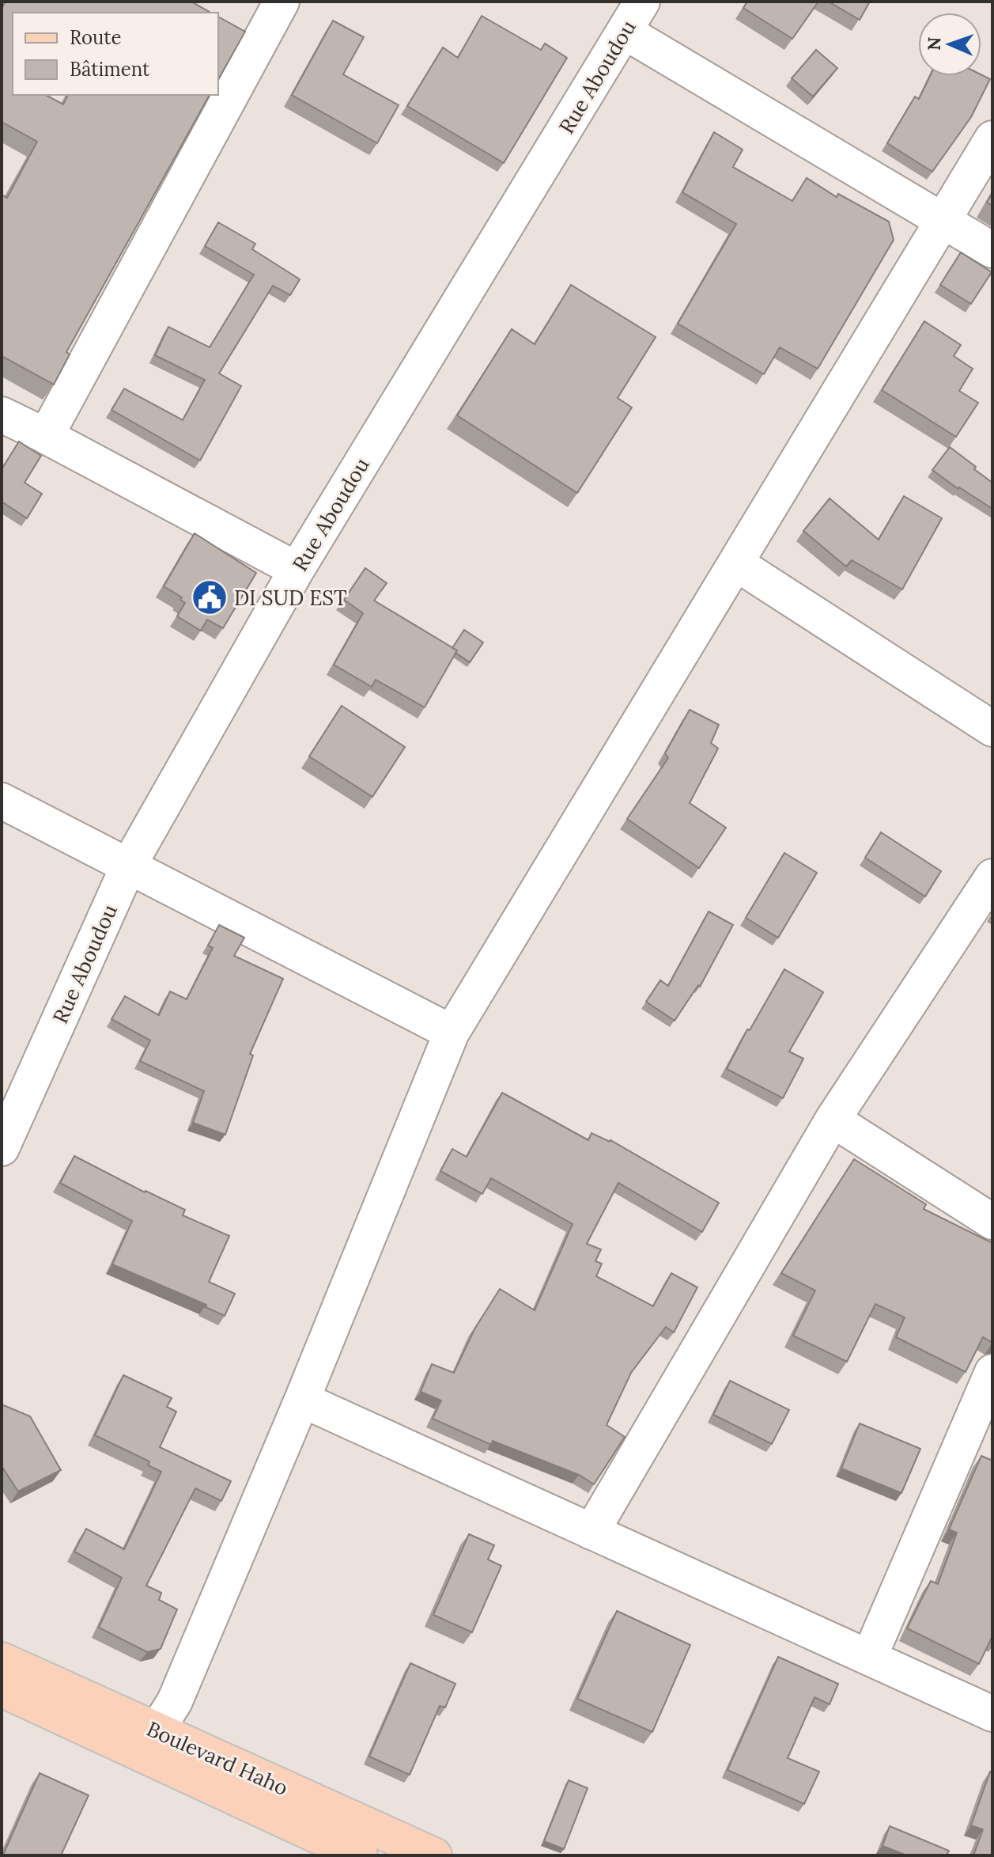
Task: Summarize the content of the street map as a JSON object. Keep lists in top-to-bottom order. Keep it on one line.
{"streets":{"main road":["Boulevard Haho"],"street":["Rue Aboudou"]},"places":{"public building":["DI SUD EST"]},"legend":["Route","Bâtiment"],"north":"left"}
